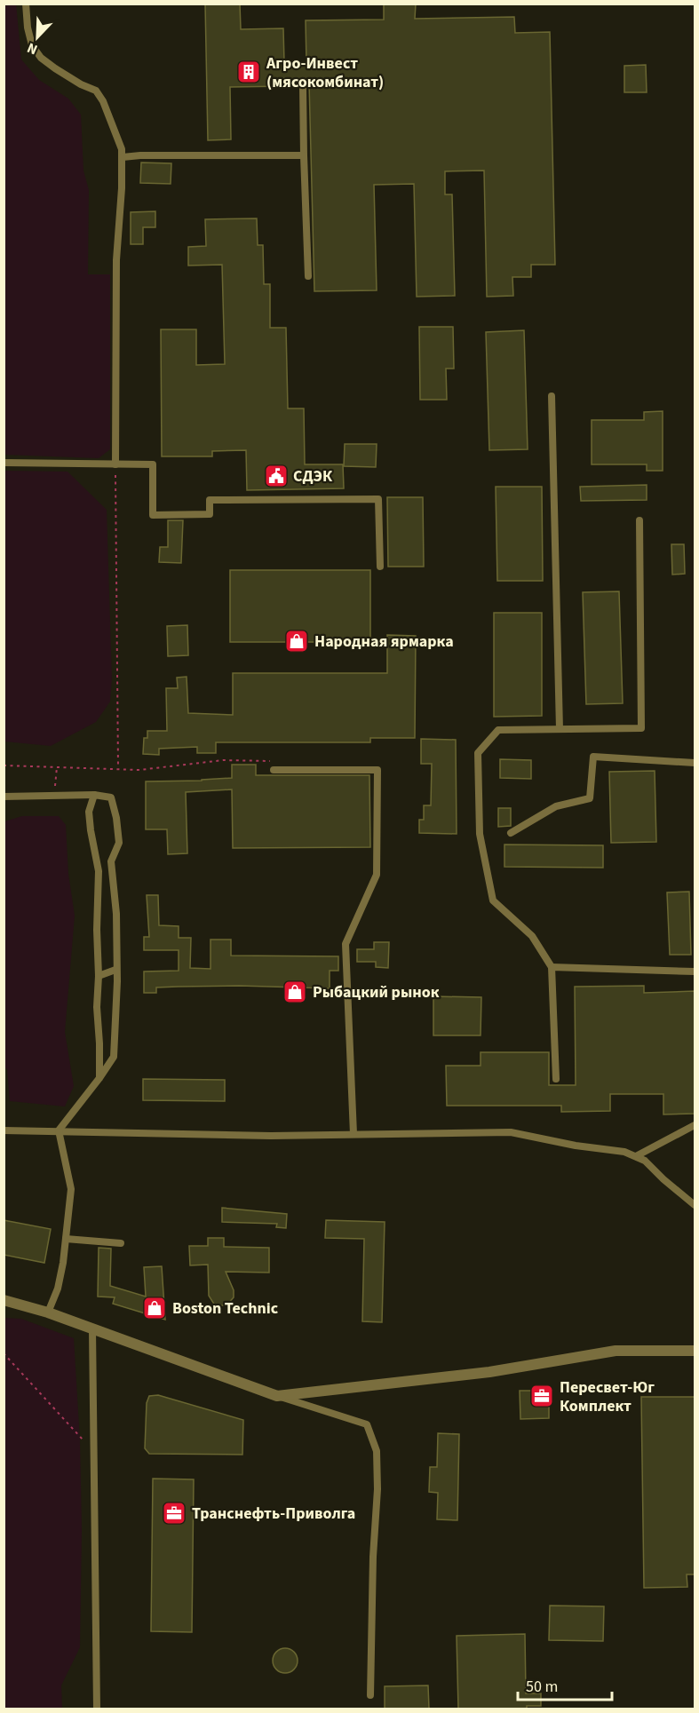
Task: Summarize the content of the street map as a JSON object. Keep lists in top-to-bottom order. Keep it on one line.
{"places":{"building":["Агро-Инвест (мясокомбинат)"],"public building":["СДЭК"],"shop":["Народная ярмарка","Рыбацкий рынок","Boston Technic"],"office":["Пересвет-Юг Комплект","Транснефть-Приволга"]},"scale_bar":"50 m","north":"bottom left"}
